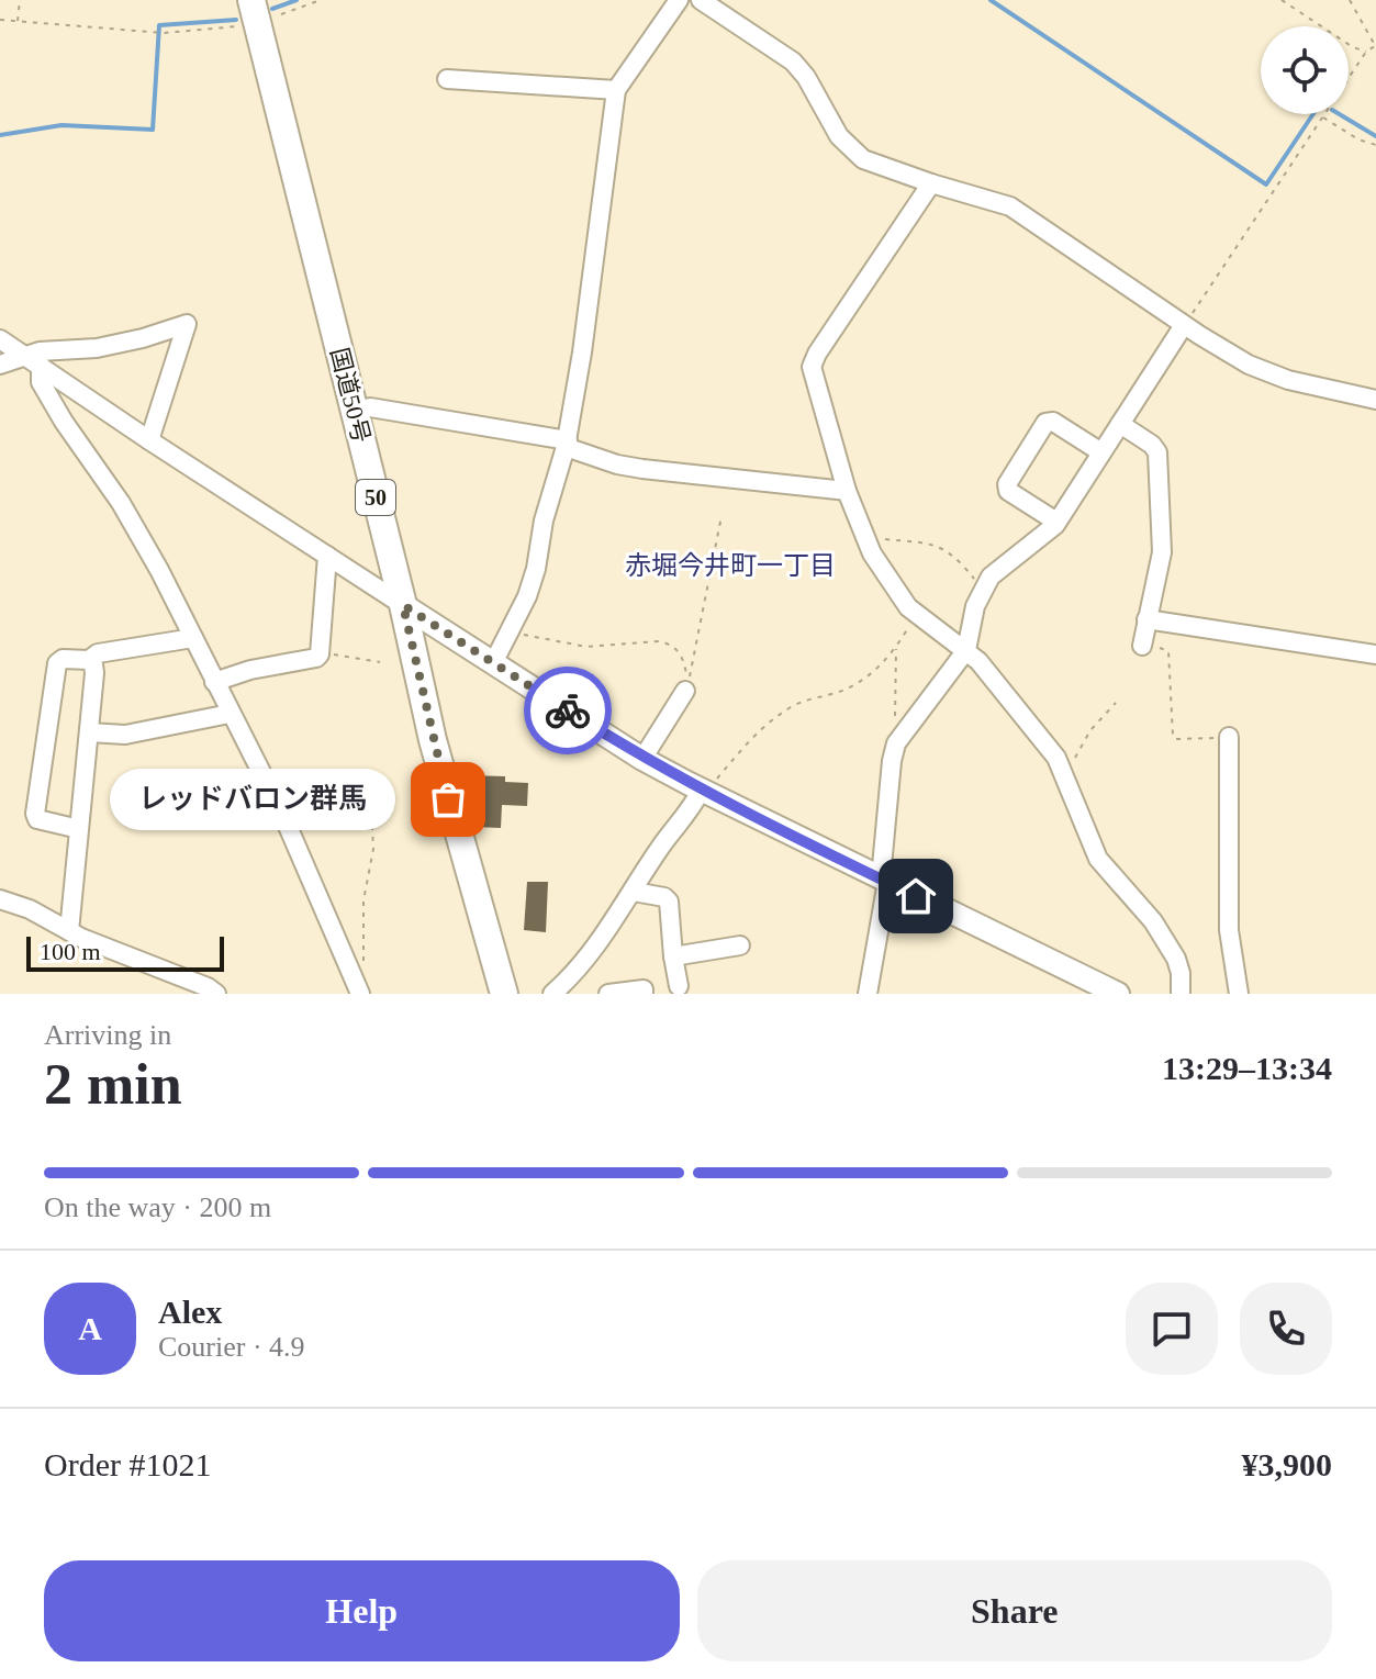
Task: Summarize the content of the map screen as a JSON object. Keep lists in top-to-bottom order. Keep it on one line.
{"streets":{"highway":["国道50号","50"]},"districts":["赤堀今井町一丁目"],"places":["レッドバロン群馬"],"scale_bar":"100 m","page":{"bubble":"レッドバロン群馬","scale":"100 m","heading":["2 min","Arriving in","13:29–13:34"],"panel":["Alex","Courier · 4.9","Order #1021","¥3,900"],"bar":"On the way · 200 m","round":"A","buttons":["Help","Share"]}}
